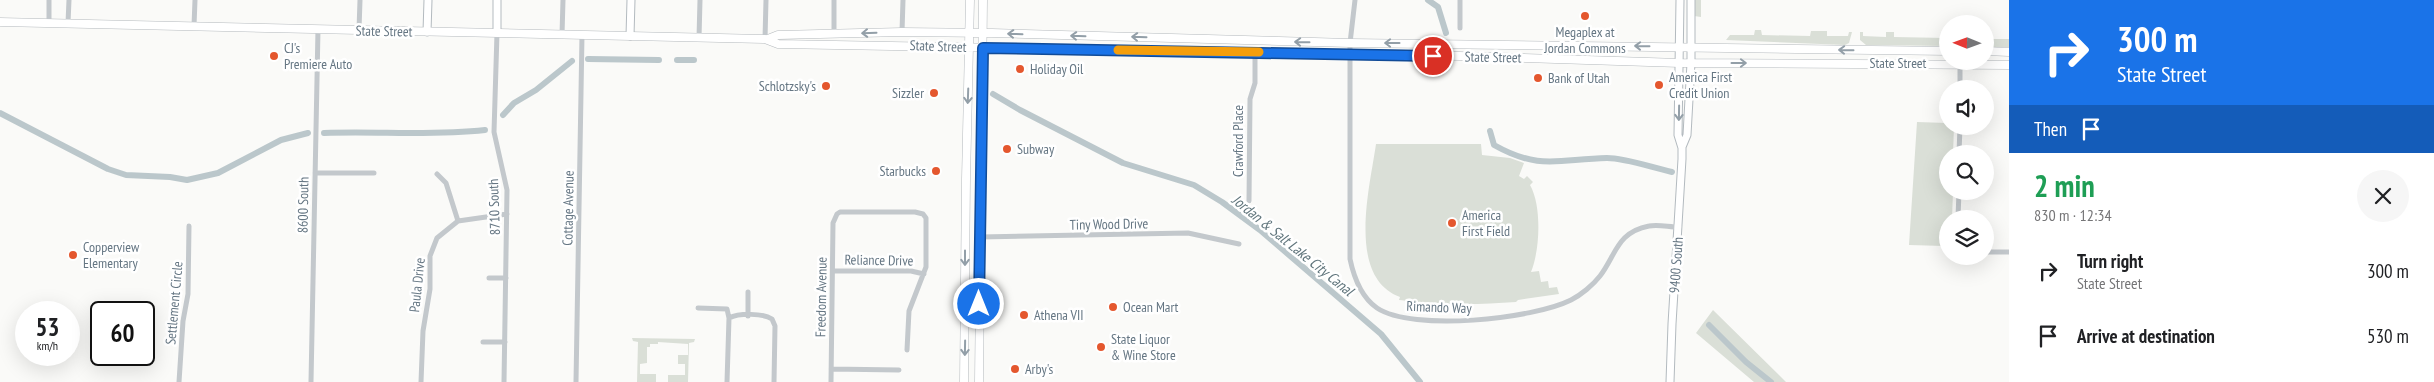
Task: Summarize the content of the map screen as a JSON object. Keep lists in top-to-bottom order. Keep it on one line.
{"streets":{"main road":["State Street"],"street":["Crawford Place","8600 South","8710 South","Cottage Avenue","Tiny Wood Drive","Reliance Drive","9400 South","Paula Drive","Freedom Avenue","Settlement Circle","Rimando Way"]},"crossings":[["State Street","Crawford Place"],["State Street","8600 South"],["State Street","8710 South"],["State Street","Cottage Avenue"],["State Street","9400 South"],["State Street","Rimando Way"],["Reliance Drive","Freedom Avenue"],["9400 South","Rimando Way"]],"water":["Jordan & Salt Lake City Canal"],"places":["Megaplex at Jordan Commons","CJ's Premiere Auto","Holiday Oil","Bank of Utah","America First Credit Union","Schlotzsky's","Sizzler","Subway","Starbucks","America First Field","Copperview Elementary","Ocean Mart","Athena VII","State Liquor & Wine Store","Arby's"],"north":"left","page":{"turn":["300 m","State Street"],"then":"Then","heading":["2 min","830 m · 12:34"],"list":[{"name":"Turn right","note":"State Street","value":"300 m"},{"name":"Arrive at destination","value":"530 m"}],"speed":"53 km/h","limit":"60"}}
